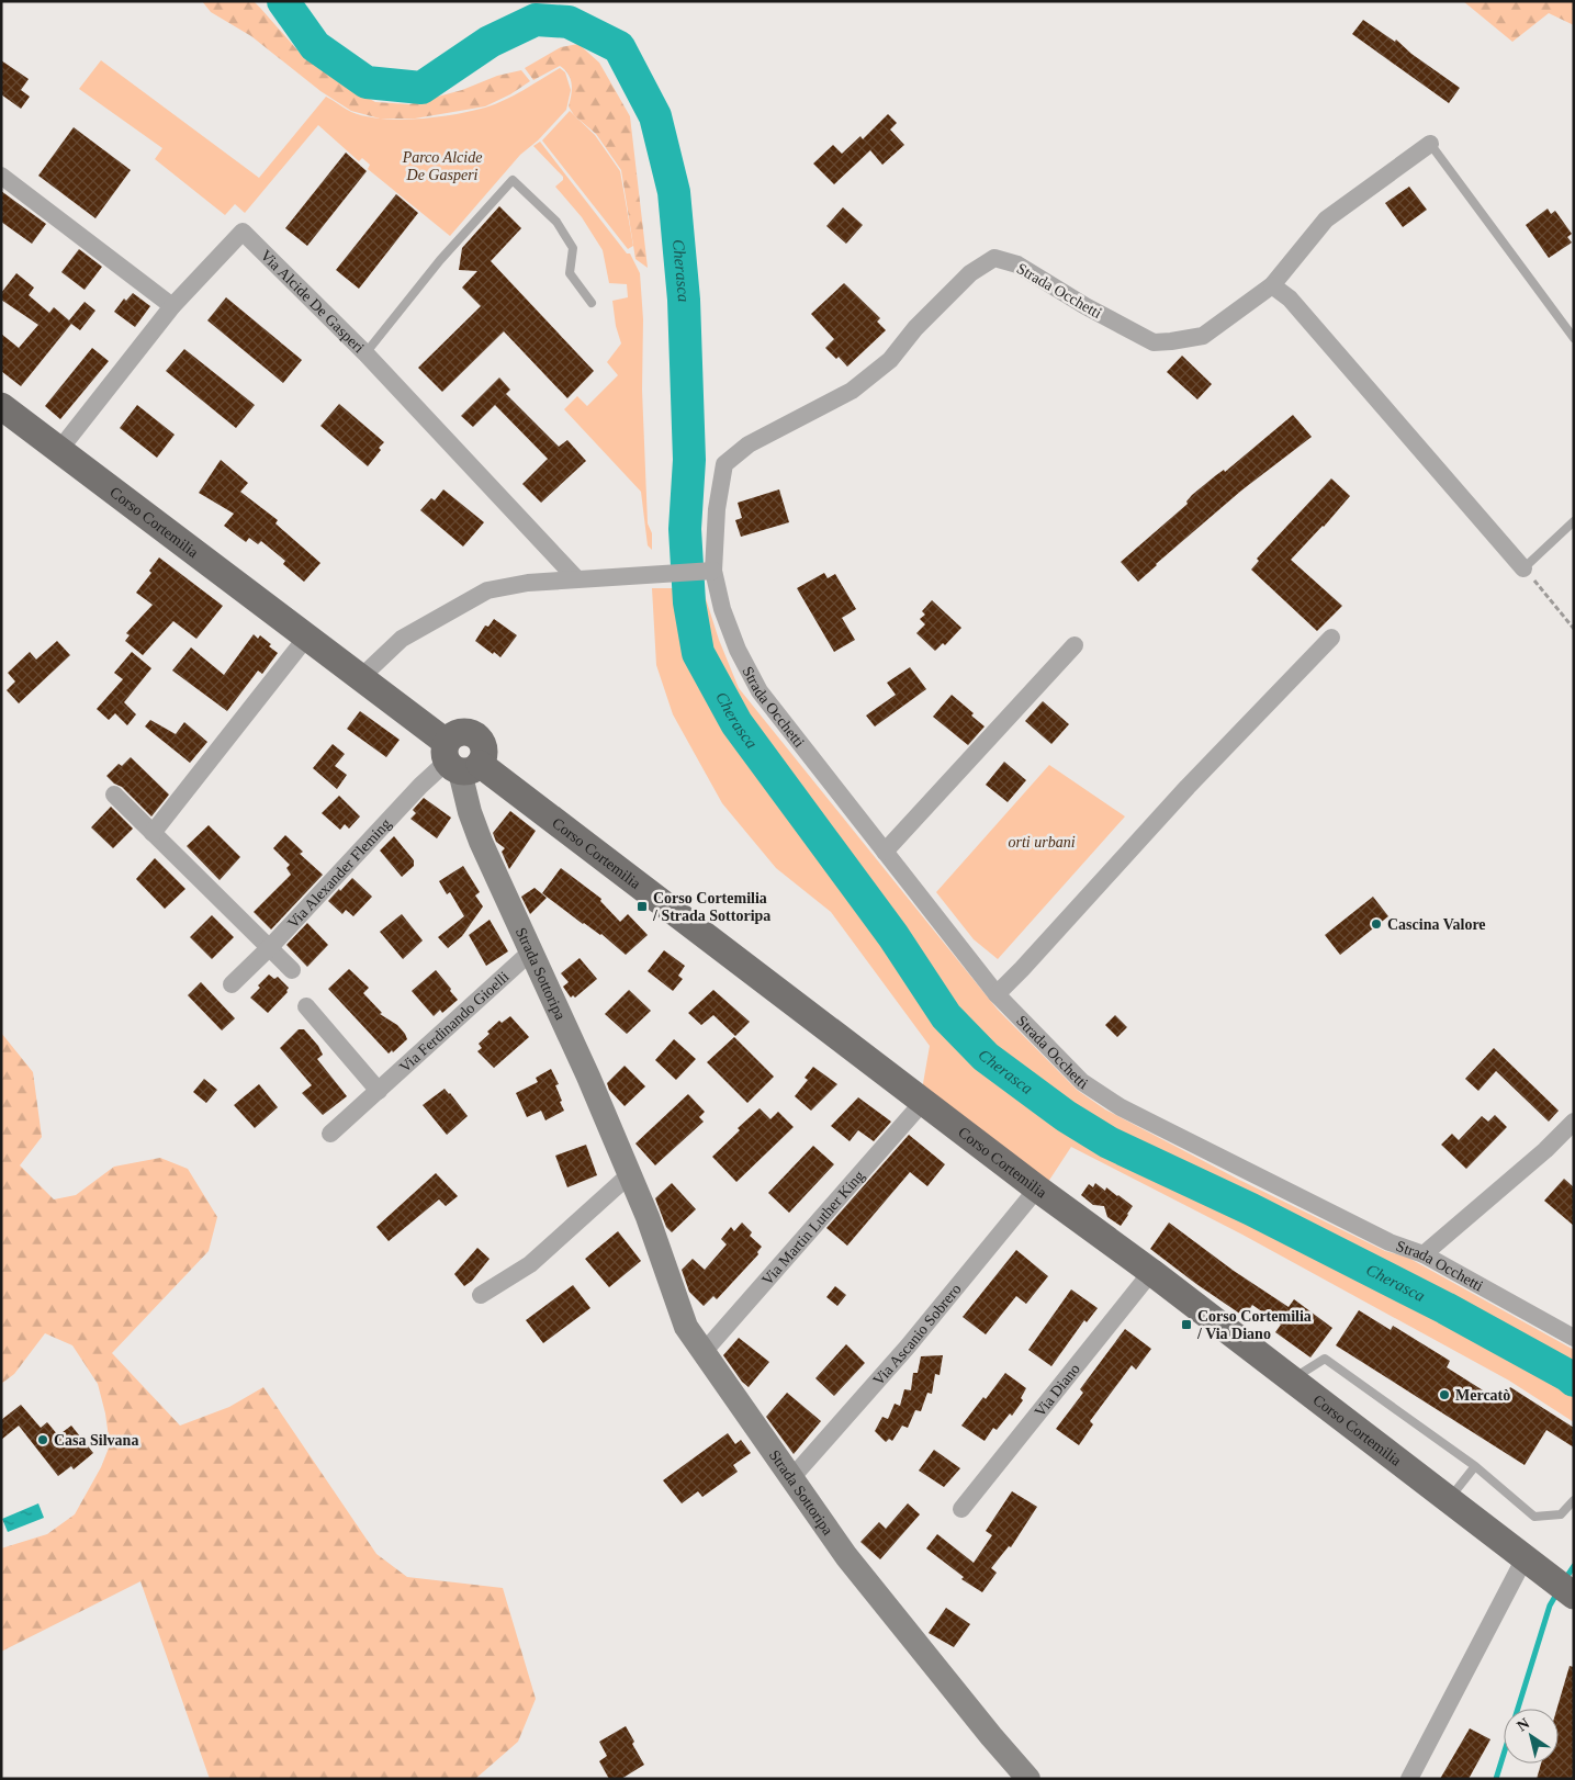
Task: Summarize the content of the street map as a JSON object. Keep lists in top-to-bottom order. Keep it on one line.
{"streets":{"main road":["Corso Cortemilia"],"street":["Strada Occhetti","Via Alcide De Gasperi","Via Alexander Fleming","Strada Sottoripa","Via Ferdinando Gioelli","Via Martin Luther King","Via Ascanio Sobrero","Via Diano"]},"crossings":[["Via Alcide De Gasperi","Corso Cortemilia"],["Corso Cortemilia","Via Alexander Fleming"],["Corso Cortemilia","Strada Sottoripa"],["Corso Cortemilia","Via Martin Luther King"],["Corso Cortemilia","Via Ascanio Sobrero"],["Corso Cortemilia","Via Diano"],["Via Alexander Fleming","Strada Sottoripa"],["Strada Sottoripa","Via Ferdinando Gioelli"],["Strada Sottoripa","Via Martin Luther King"],["Strada Sottoripa","Via Ascanio Sobrero"]],"water":["Cherasca"],"parks":["Parco Alcide De Gasperi","orti urbani"],"places":{"transit":["Corso Cortemilia / Strada Sottoripa","Corso Cortemilia / Via Diano"],"other":["Cascina Valore","Mercatò","Casa Silvana"]},"north":"top left"}
